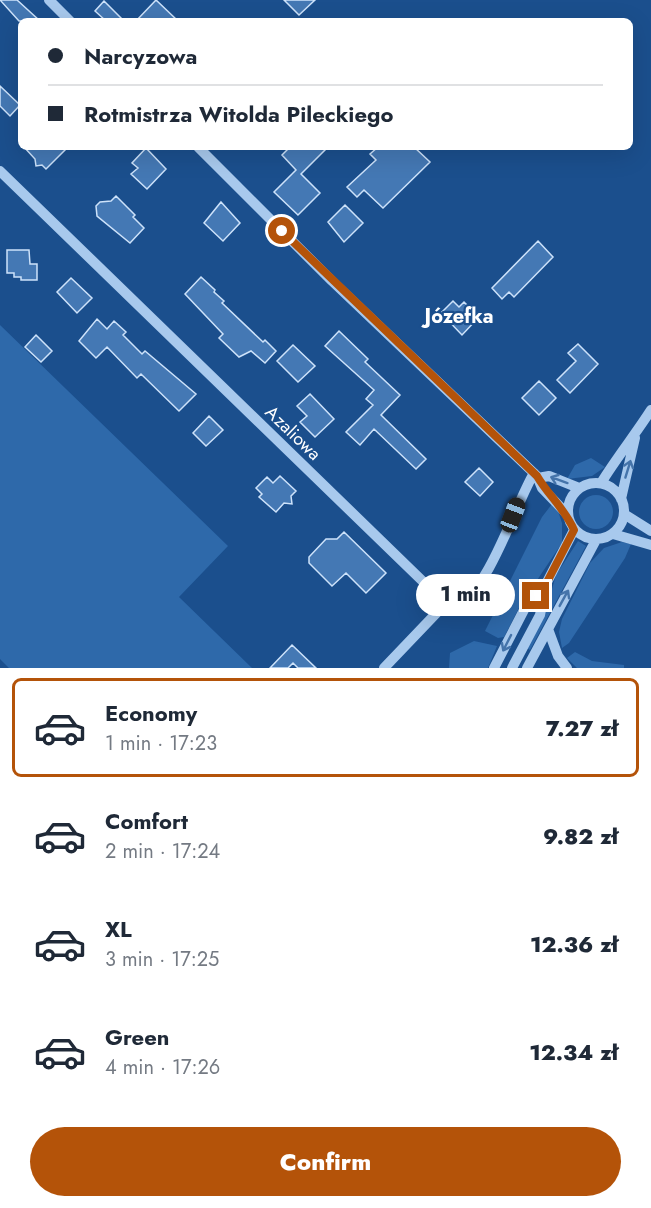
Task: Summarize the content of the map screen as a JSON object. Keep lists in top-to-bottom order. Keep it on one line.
{"streets":{"street":["Azaliowa"]},"districts":["Józefka"],"page":{"banner":["Narcyzowa","Rotmistrza Witolda Pileckiego"],"bubble":"1 min","list":[{"name":"Economy","note":"1 min · 17:23","value":"7.27 zł"},{"name":"Comfort","note":"2 min · 17:24","value":"9.82 zł"},{"name":"XL","note":"3 min · 17:25","value":"12.36 zł"},{"name":"Green","note":"4 min · 17:26","value":"12.34 zł"}],"buttons":"Confirm"}}
